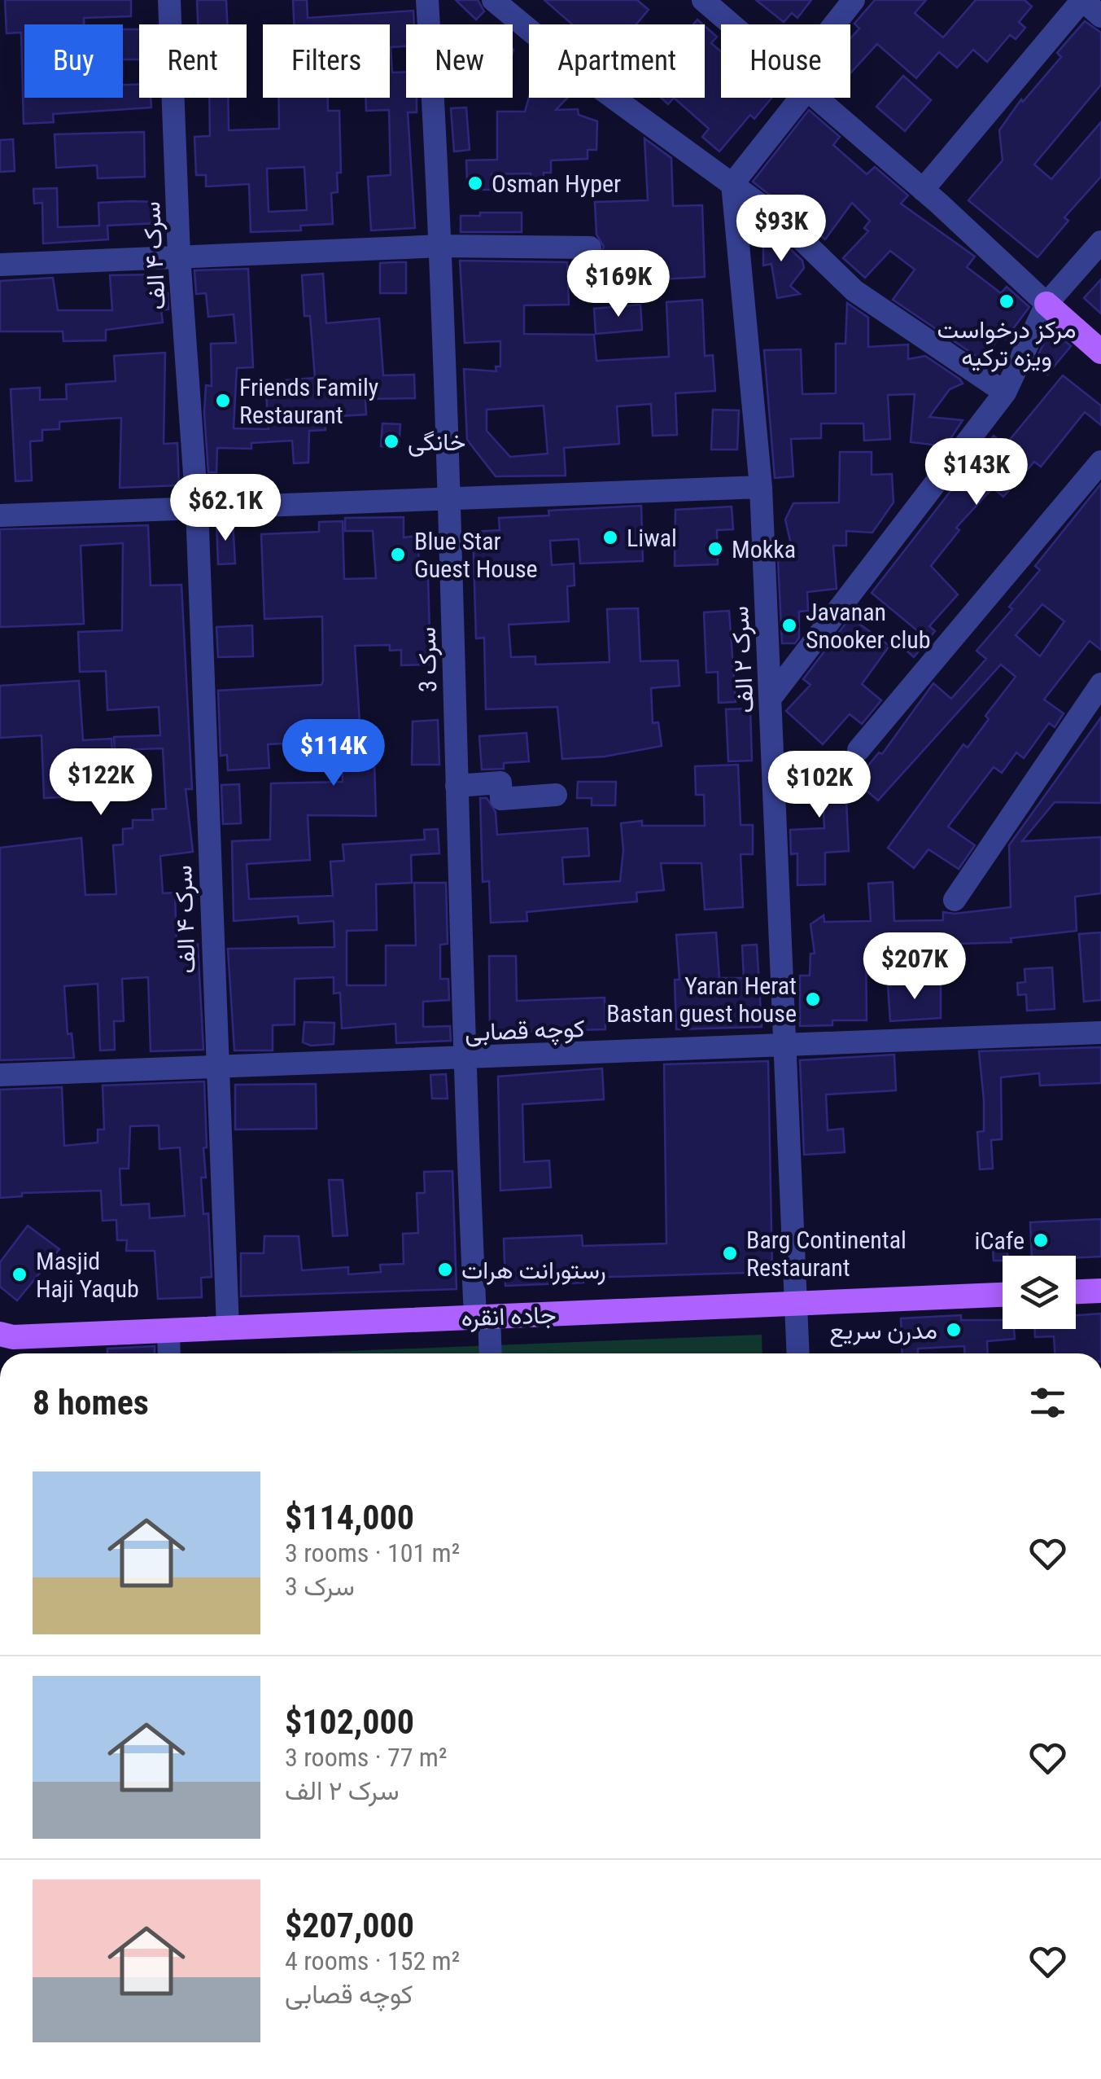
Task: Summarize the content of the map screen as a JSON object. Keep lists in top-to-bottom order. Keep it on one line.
{"streets":{"main road":["جاده انقره"],"street":["سرک ۴ الف","سرک 3","سرک ۲ الف","کوچه قصابی"]},"crossings":[["سرک ۴ الف","کوچه قصابی"],["سرک ۴ الف","جاده انقره"],["سرک 3","کوچه قصابی"],["سرک 3","جاده انقره"],["سرک ۲ الف","کوچه قصابی"],["سرک ۲ الف","جاده انقره"]],"places":["Osman Hyper","مرکز درخواست ویزه ترکیه","Friends Family Restaurant","خانگی","Liwal","Mokka","Blue Star Guest House","Javanan Snooker club","Yaran Herat Bastan guest house","iCafe","Barg Continental Restaurant","رستورانت هرات","Masjid Haji Yaqub","مدرن سریع"],"page":{"chip":["Buy","Rent","Filters","New","Apartment","House"],"price":["$93K","$169K","$143K","$62.1K","$114K","$122K","$102K","$207K"],"heading":"8 homes","list":[{"name":"$114,000","note":"3 rooms · 101 m² · سرک 3"},{"name":"$102,000","note":"3 rooms · 77 m² · سرک ۲ الف"},{"name":"$207,000","note":"4 rooms · 152 m² · کوچه قصابی"}]}}
